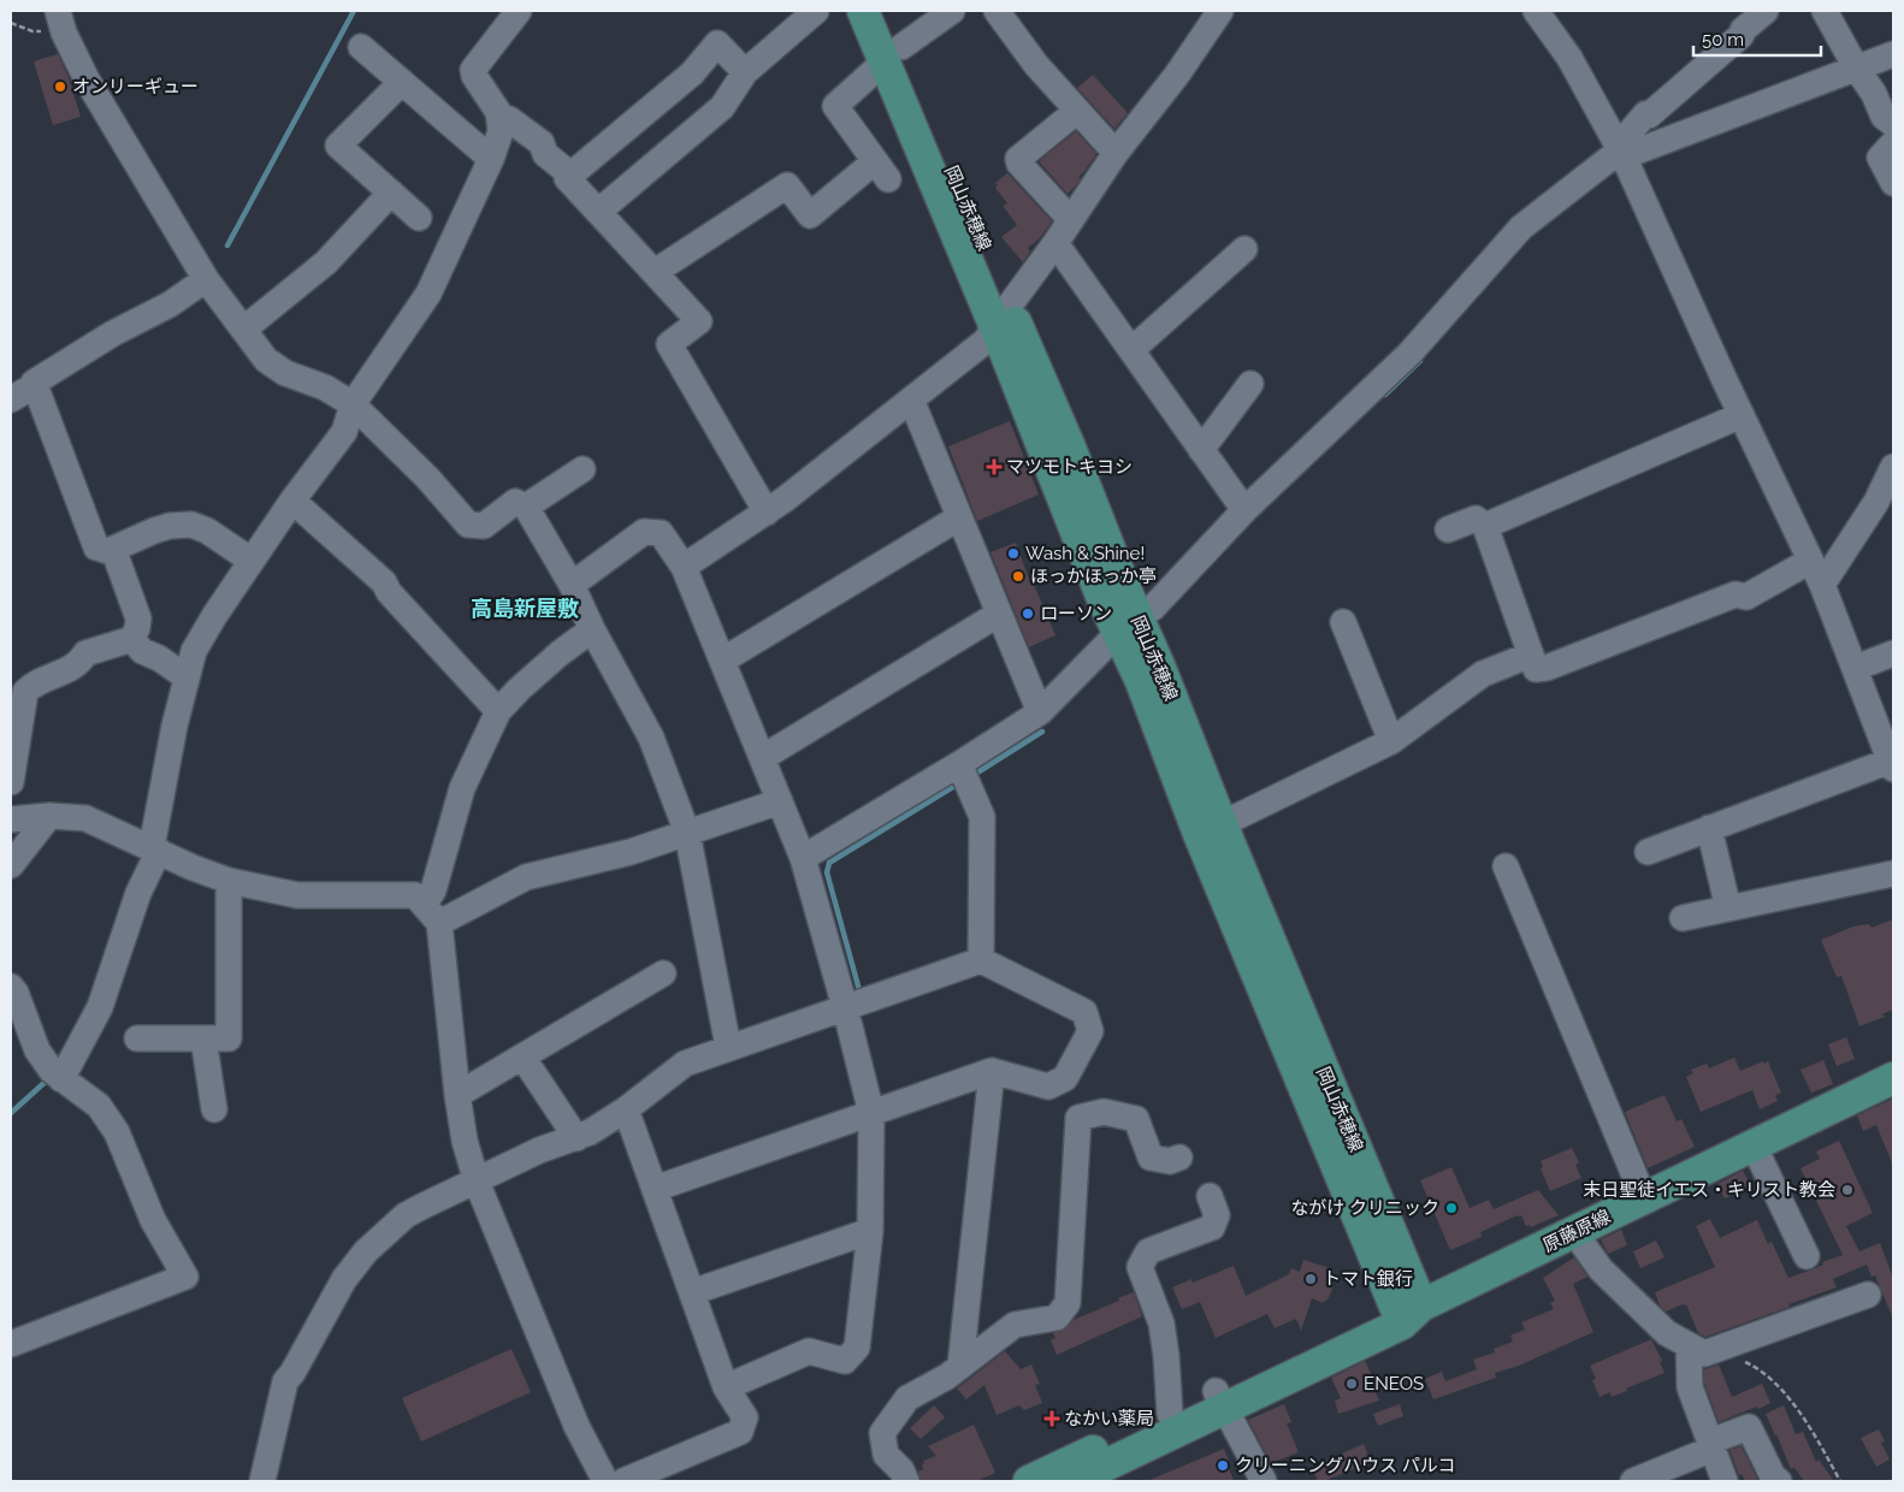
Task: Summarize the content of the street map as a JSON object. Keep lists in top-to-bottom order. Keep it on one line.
{"streets":{"main road":["岡山赤穂線","原藤原線"]},"crossings":[["岡山赤穂線","原藤原線"]],"districts":["高島新屋敷"],"places":{"other":["オンリーギュー","Wash & Shine!","ほっかほっか亭","ローソン","末日聖徒イエス・キリスト教会","ながけ クリニック","トマト銀行","ENEOS","クリーニングハウス パルコ"],"health":["マツモトキヨシ","なかい薬局"]},"scale_bar":"50 m"}
